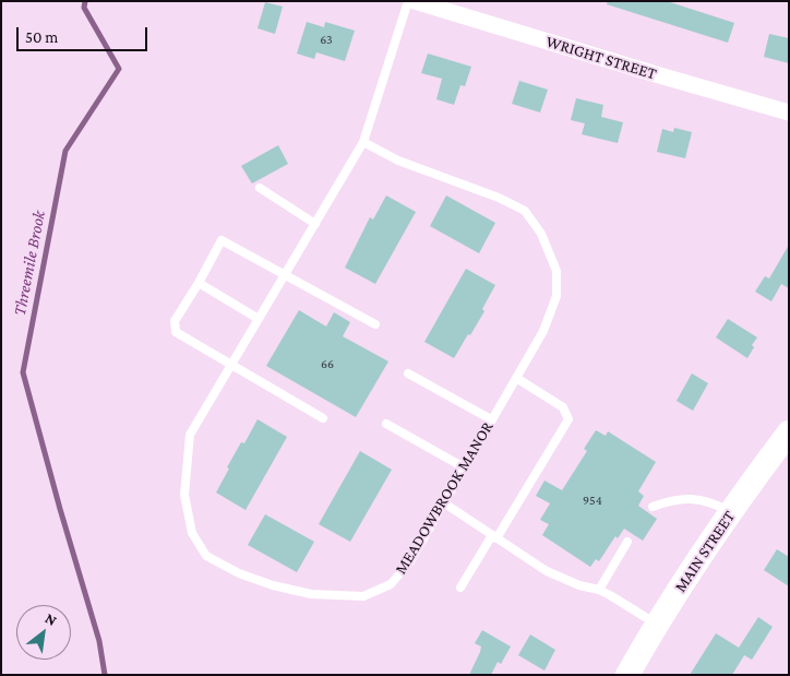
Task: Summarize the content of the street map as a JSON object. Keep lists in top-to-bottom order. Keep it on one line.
{"streets":{"main road":["MAIN STREET"],"street":["WRIGHT STREET"],"lane":["MEADOWBROOK MANOR"]},"water":["Threemile Brook"],"house_numbers":["63","66","954"],"scale_bar":"50 m","north":"top right"}
